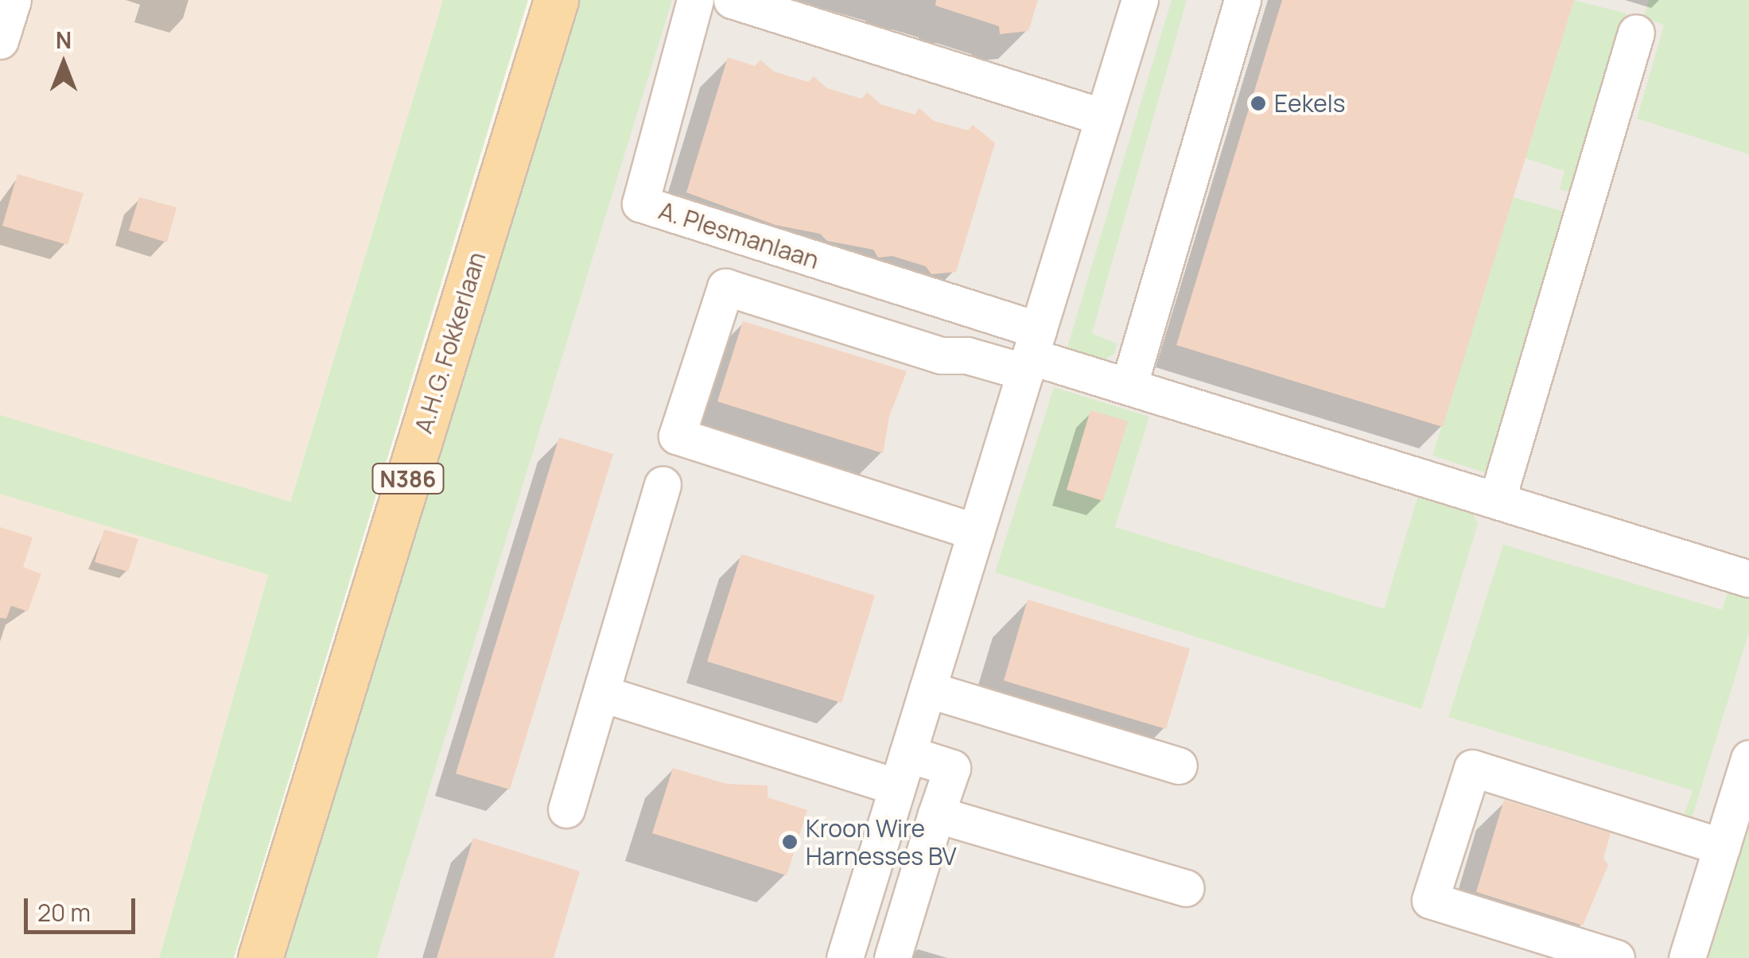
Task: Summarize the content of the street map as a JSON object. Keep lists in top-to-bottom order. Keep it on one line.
{"streets":{"main road":["A.H.G. Fokkerlaan","N386"],"street":["A. Plesmanlaan"]},"places":["Eekels","Kroon Wire Harnesses BV"],"scale_bar":"20 m","north":"top"}
